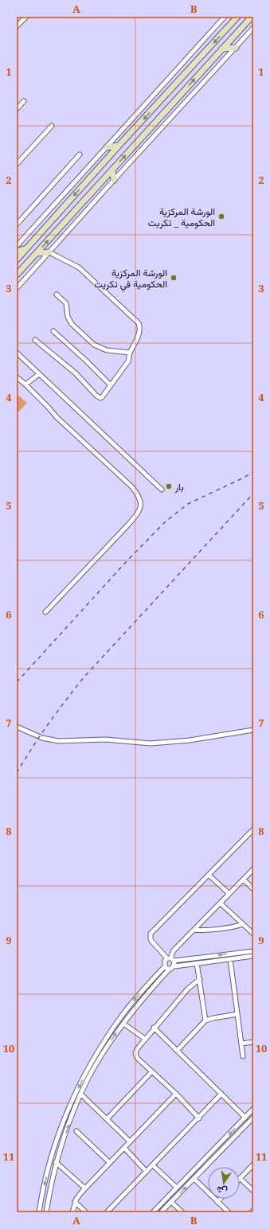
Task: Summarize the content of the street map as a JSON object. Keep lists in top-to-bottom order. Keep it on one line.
{"places":["الورشة المركزية الحكومية _ تكريت","الورشة المركزية الحكومية في تكريت","بار"],"north":"bottom","grid":{"columns":["A","B"],"rows":["1","2","3","4","5","6","7","8","9","10","11"]}}
